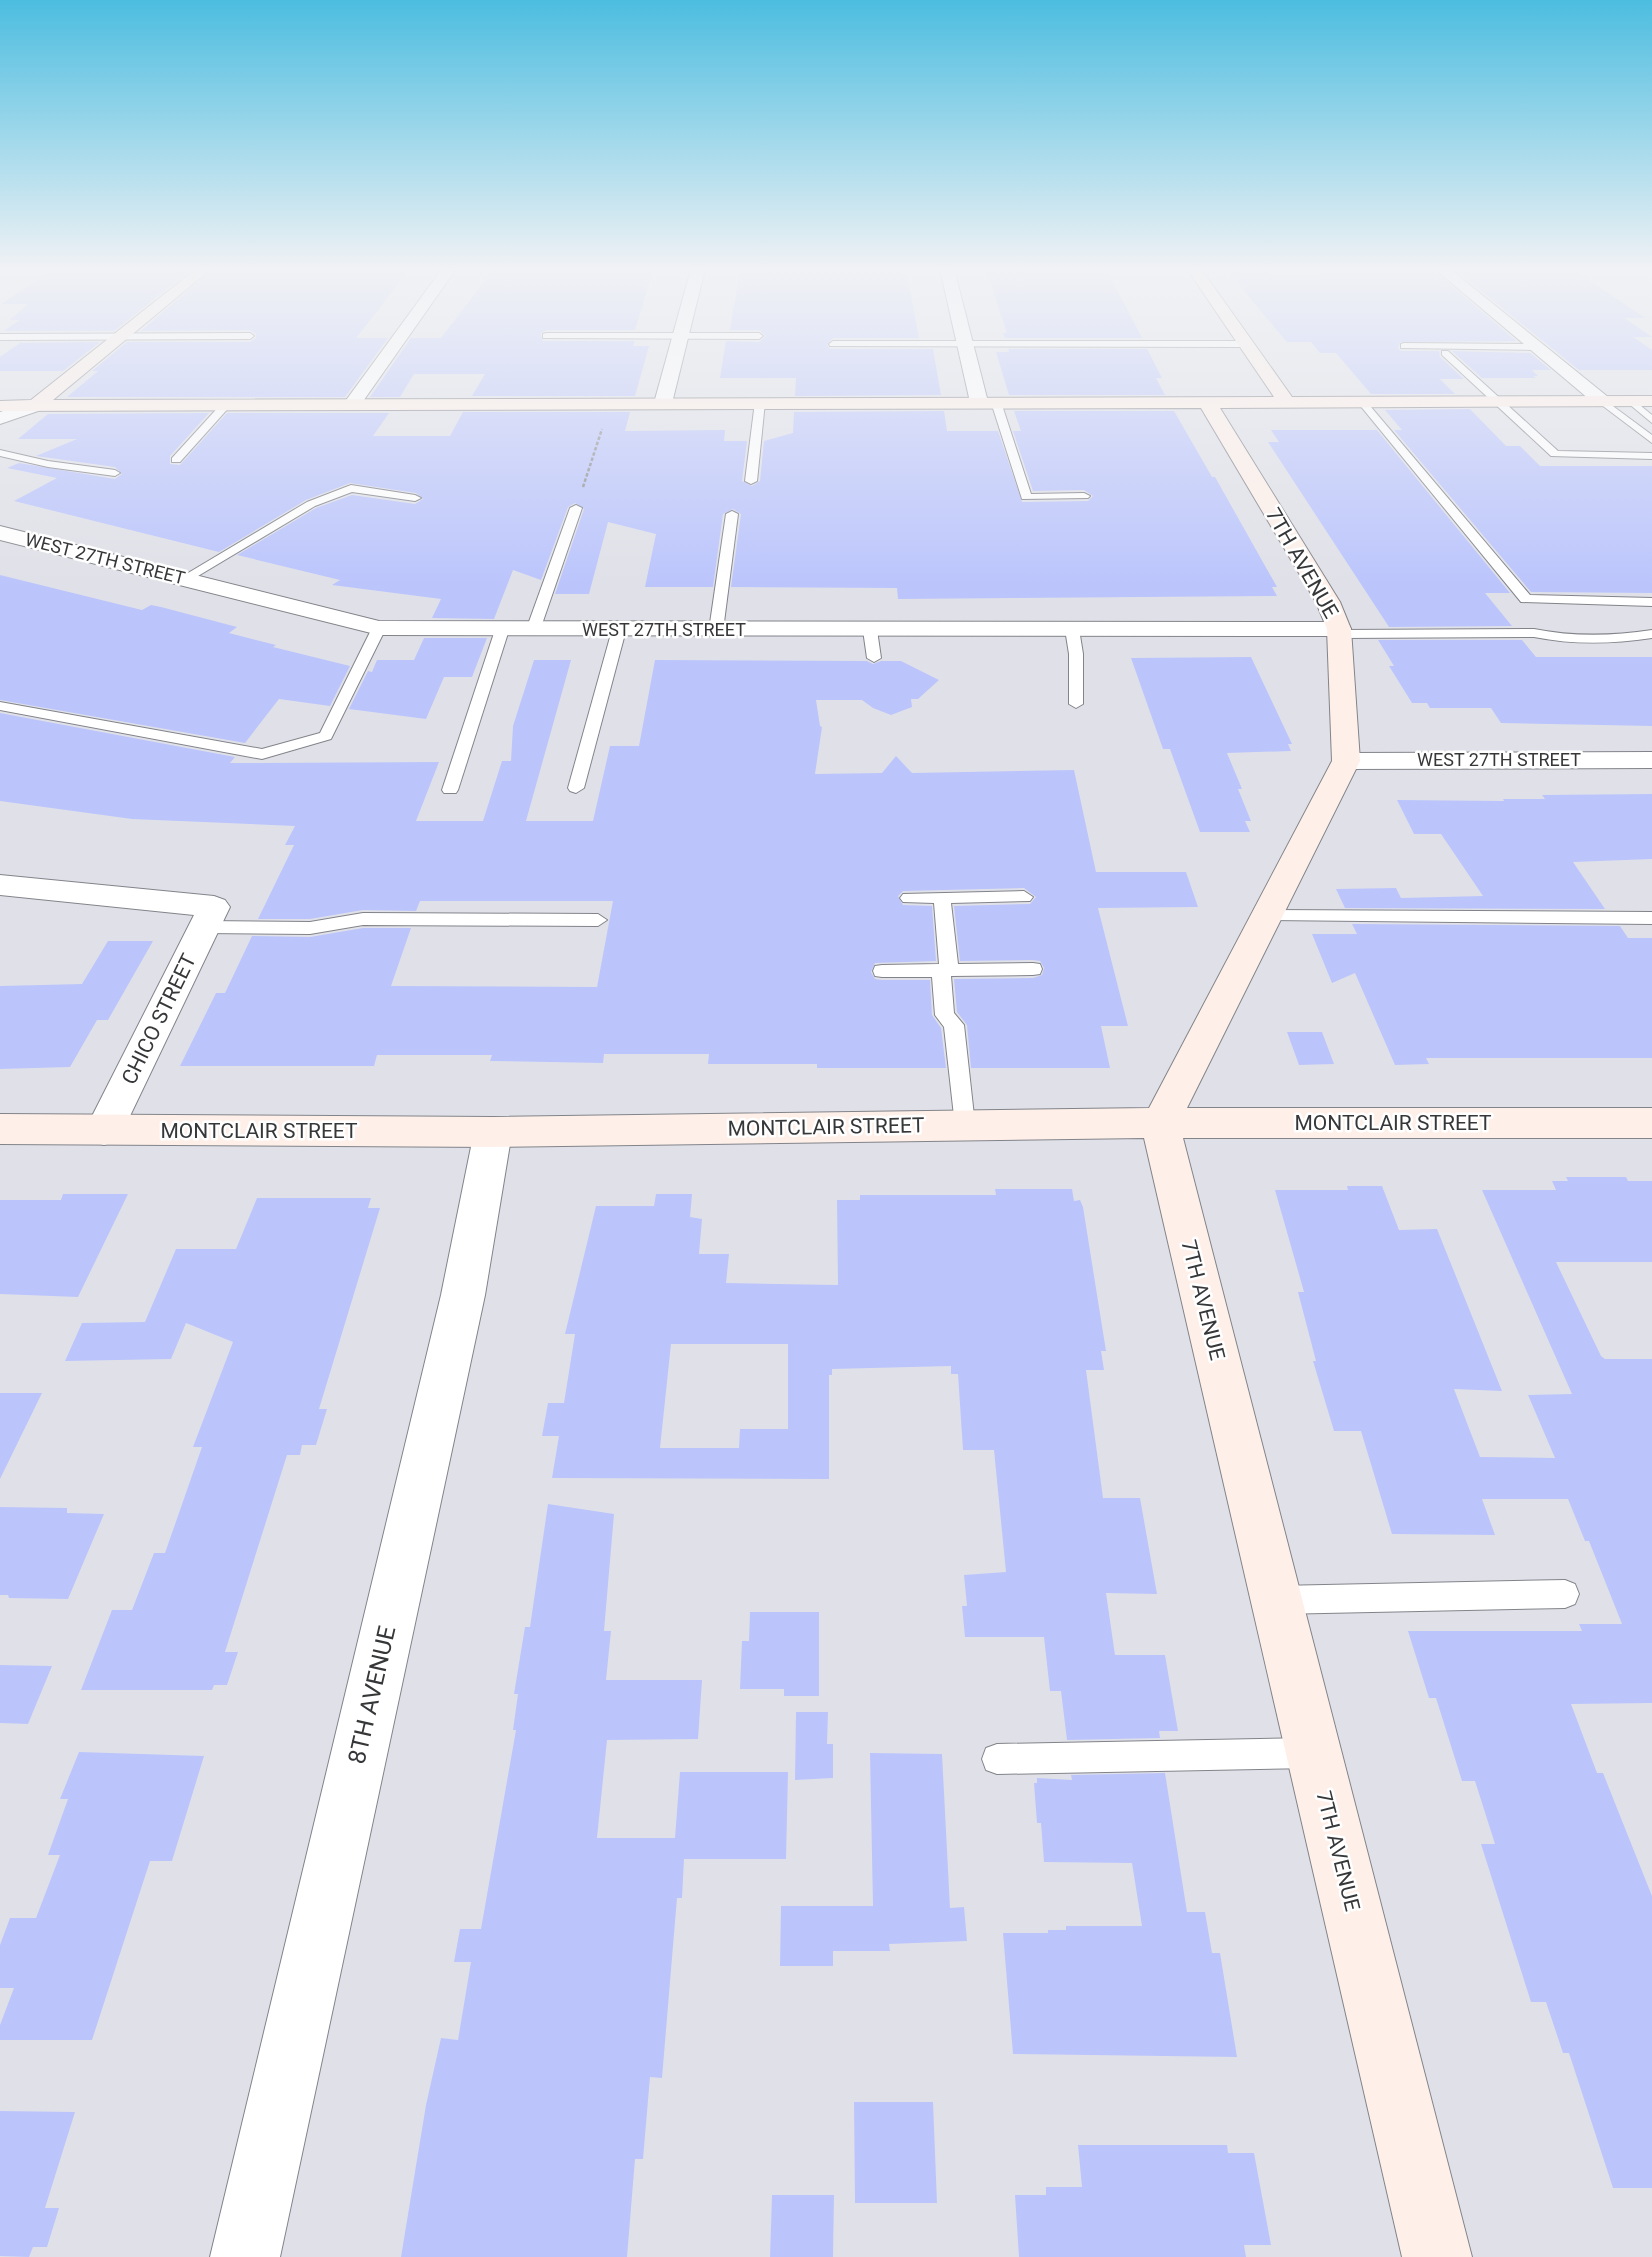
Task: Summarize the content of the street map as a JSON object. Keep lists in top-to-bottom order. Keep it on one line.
{"streets":{"street":["WEST 27TH STREET","7TH AVENUE","CHICO STREET","MONTCLAIR STREET","8TH AVENUE"]},"crossings":[["WEST 27TH STREET","7TH AVENUE"],["7TH AVENUE","MONTCLAIR STREET"],["CHICO STREET","MONTCLAIR STREET"],["MONTCLAIR STREET","8TH AVENUE"]]}
